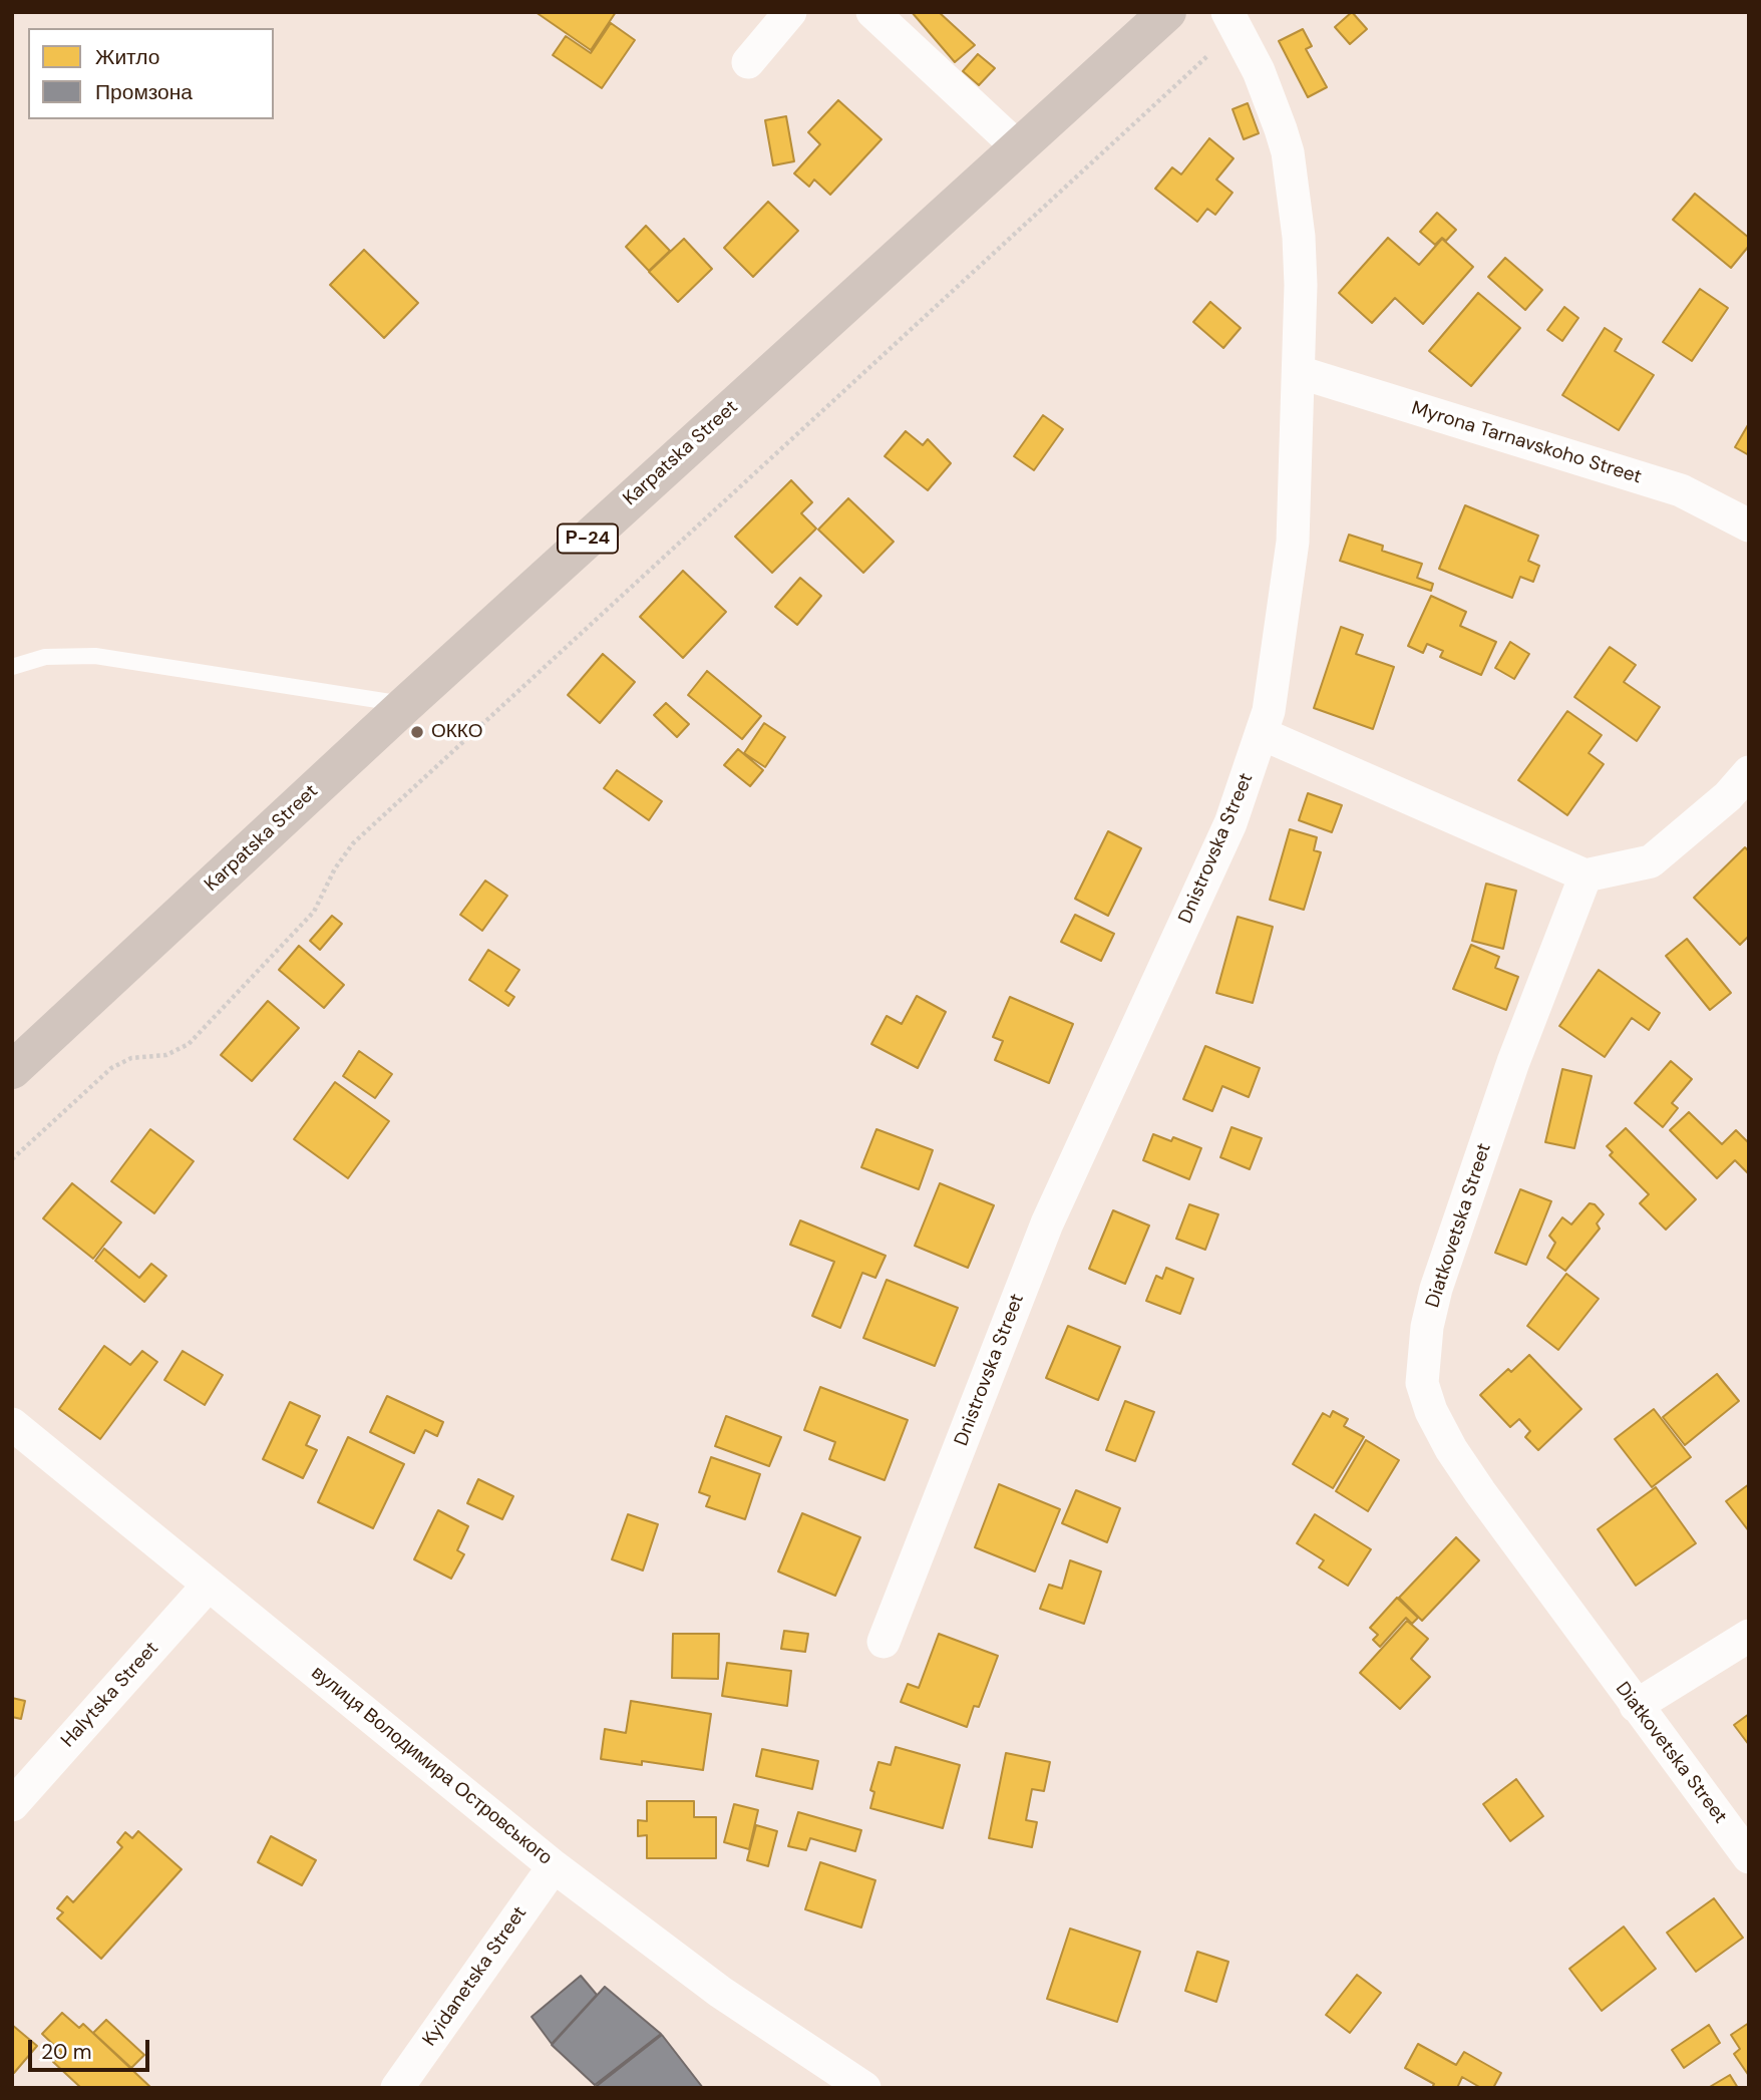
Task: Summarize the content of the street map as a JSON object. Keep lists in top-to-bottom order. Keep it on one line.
{"streets":{"main road":["Karpatska Street","Р-24"],"street":["Myrona Tarnavskoho Street","Dnistrovska Street","Diatkovetska Street","Halytska Street","вулиця Володимира Островського","Kyidanetska Street"]},"crossings":[["Myrona Tarnavskoho Street","Dnistrovska Street"],["Halytska Street","вулиця Володимира Островського"],["вулиця Володимира Островського","Kyidanetska Street"]],"places":["ОККО"],"legend":["Житло","Промзона"],"scale_bar":"20 m"}
